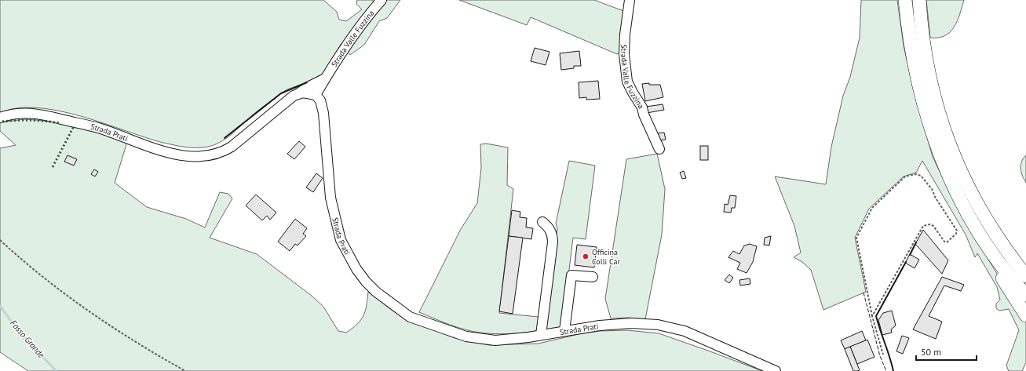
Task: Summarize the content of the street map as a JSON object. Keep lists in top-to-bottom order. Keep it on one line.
{"streets":{"street":["Strada Valle Fuzzina","Strada Prati"]},"crossings":[["Strada Valle Fuzzina","Strada Prati"]],"water":["Fosso Grande"],"places":["Officina Colli Car"],"scale_bar":"50 m"}
